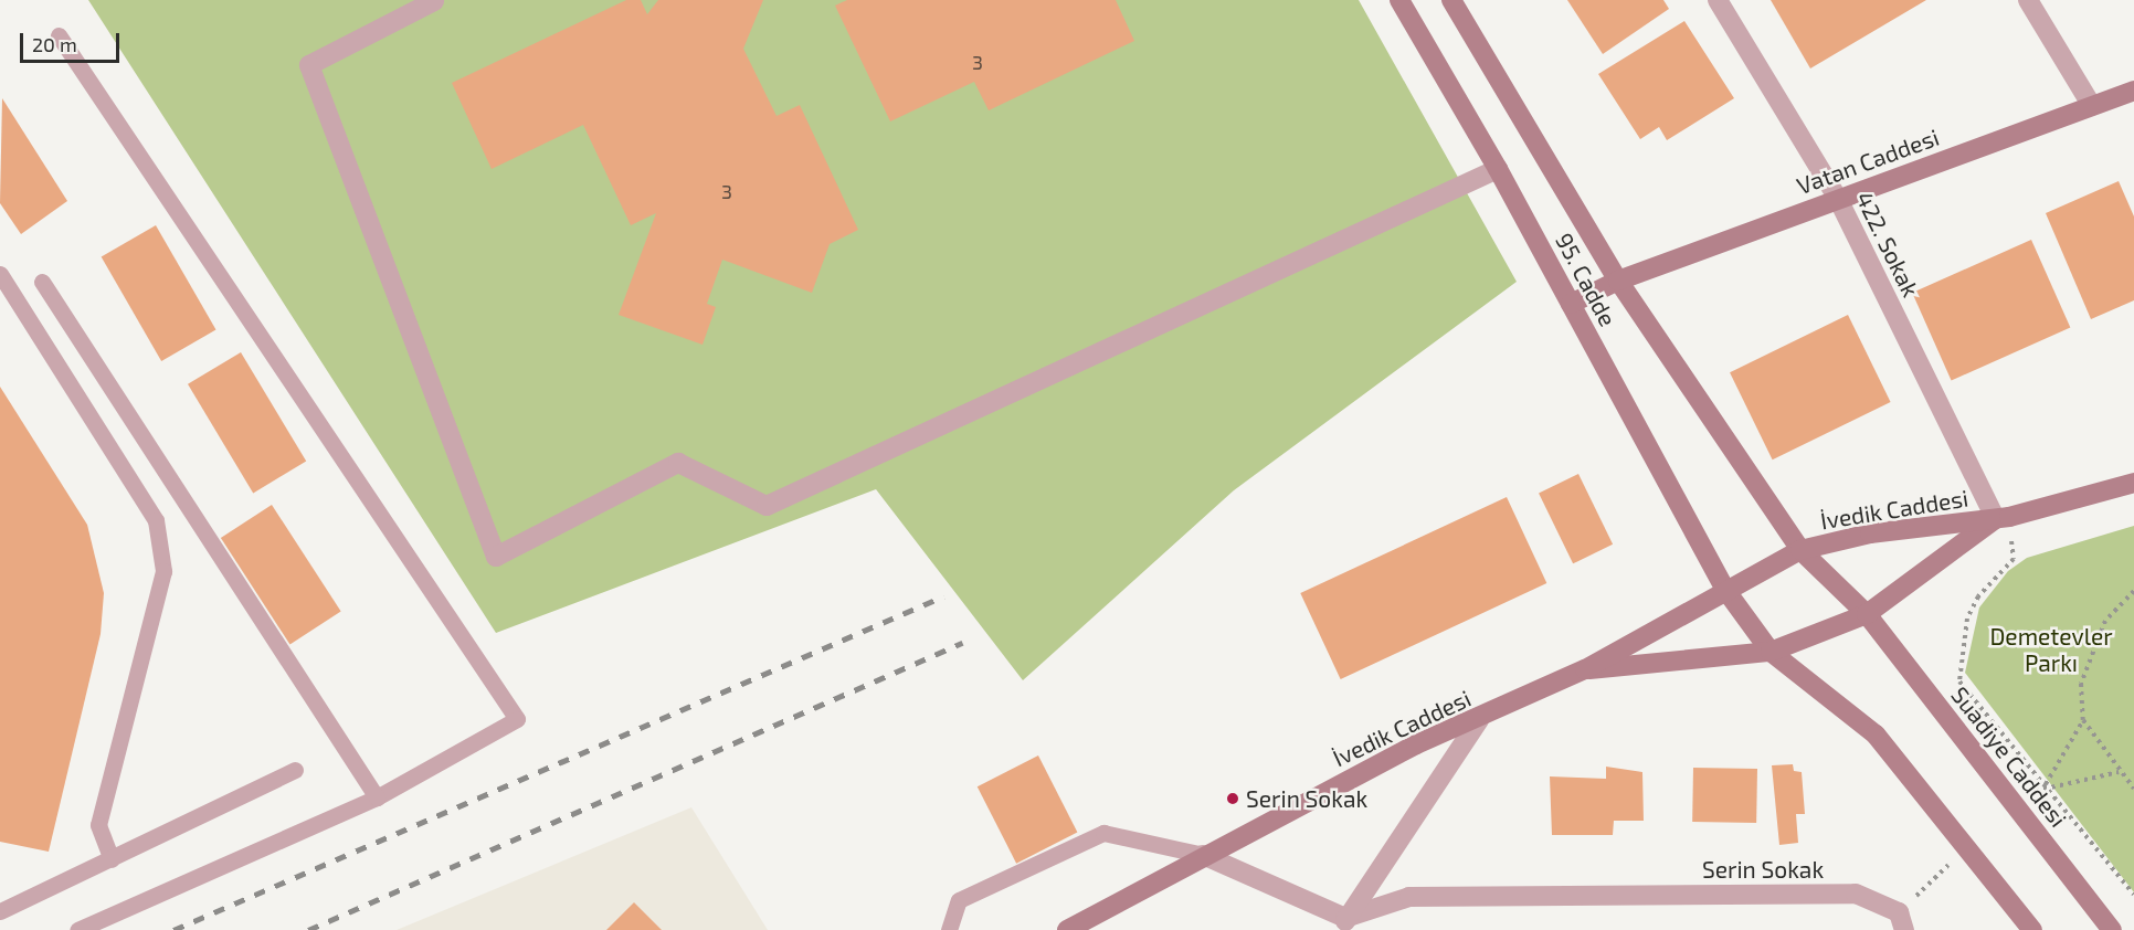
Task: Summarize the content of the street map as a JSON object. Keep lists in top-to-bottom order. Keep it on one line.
{"streets":{"main road":["Vatan Caddesi","95. Cadde","İvedik Caddesi","Suadiye Caddesi"],"street":["422. Sokak","Serin Sokak"]},"crossings":[["Vatan Caddesi","422. Sokak"],["Vatan Caddesi","95. Cadde"],["422. Sokak","İvedik Caddesi"],["95. Cadde","İvedik Caddesi"],["İvedik Caddesi","Suadiye Caddesi"]],"parks":["Demetevler Parkı"],"places":["Serin Sokak"],"house_numbers":["3","3"],"scale_bar":"20 m"}
